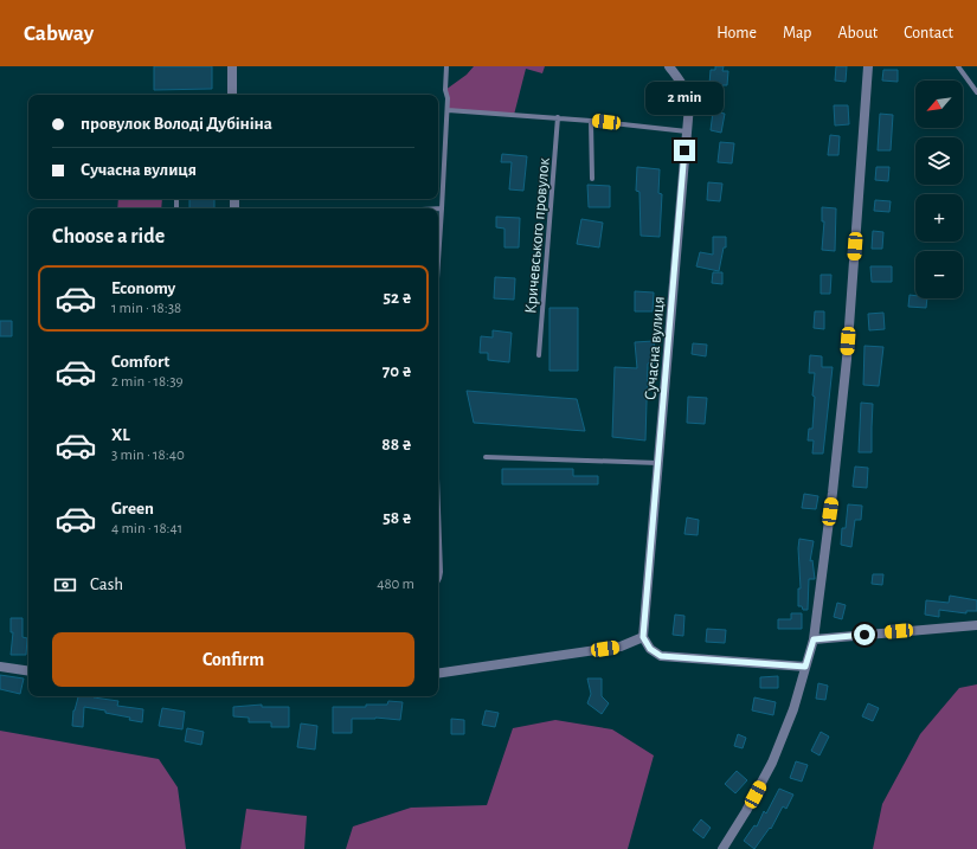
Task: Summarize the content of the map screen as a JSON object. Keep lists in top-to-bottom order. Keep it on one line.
{"streets":{"street":["Сучасна вулиця"],"lane":["Кричевського провулок"]},"north":"bottom left","page":{"header":"Cabway","nav":["Home","Map","About","Contact"],"map_buttons":["+","−"],"bubble":"2 min","banner":["провулок Володі Дубініна","Сучасна вулиця"],"heading":"Choose a ride","list":[{"name":"Economy","note":"1 min · 18:38","value":"52 ₴"},{"name":"Comfort","note":"2 min · 18:39","value":"70 ₴"},{"name":"XL","note":"3 min · 18:40","value":"88 ₴"},{"name":"Green","note":"4 min · 18:41","value":"58 ₴"}],"pay":["Cash","480 m"],"buttons":"Confirm"}}
